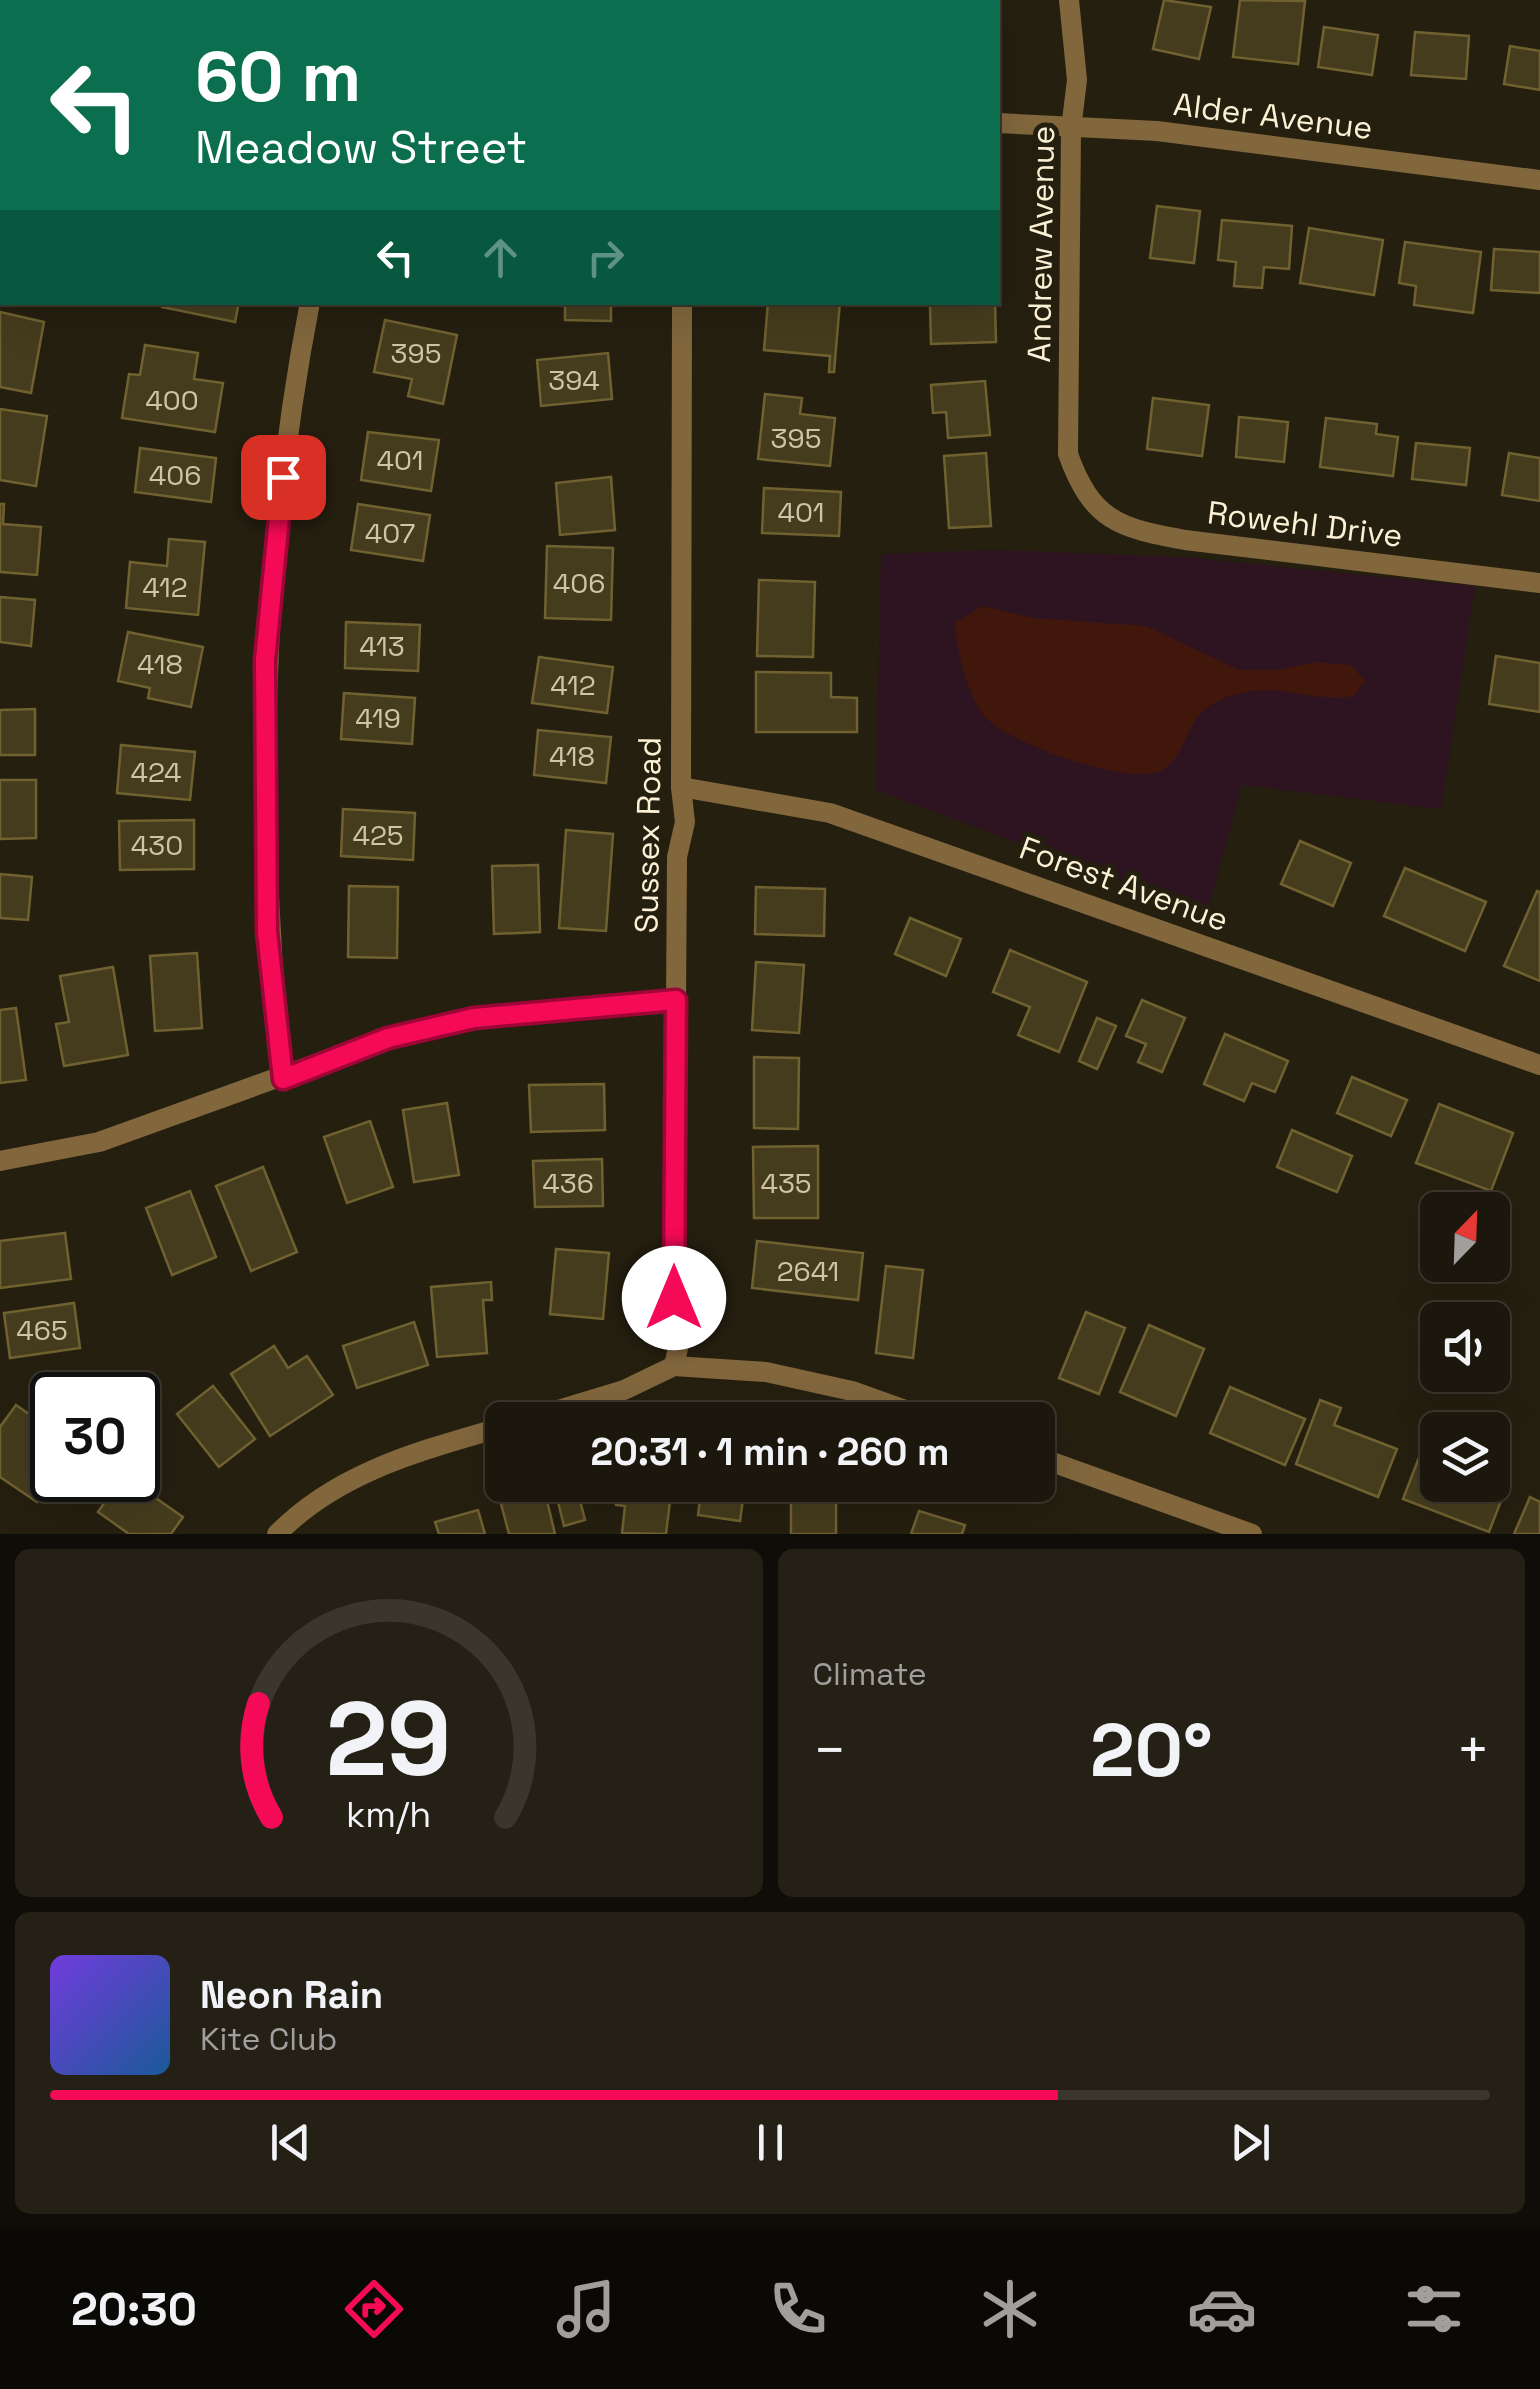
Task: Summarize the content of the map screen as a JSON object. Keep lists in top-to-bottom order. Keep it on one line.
{"streets":{"street":["Alder Avenue","Andrew Avenue","Rowehl Drive","Sussex Road","Forest Avenue"]},"crossings":[["Alder Avenue","Andrew Avenue"],["Andrew Avenue","Rowehl Drive"],["Sussex Road","Forest Avenue"]],"house_numbers":["395","394","400","395","401","406","401","407","406","412","413","418","412","419","418","424","425","430","436","435","2641","465"],"north":"top right","page":{"turn":["60 m","Meadow Street"],"limit":"30","trip":"20:31 · 1 min · 260 m","tile":"Climate","heat":["−","20°","+"],"song":["Neon Rain","Kite Club"],"tabs":"20:30","gauge":["29","km/h"]}}
